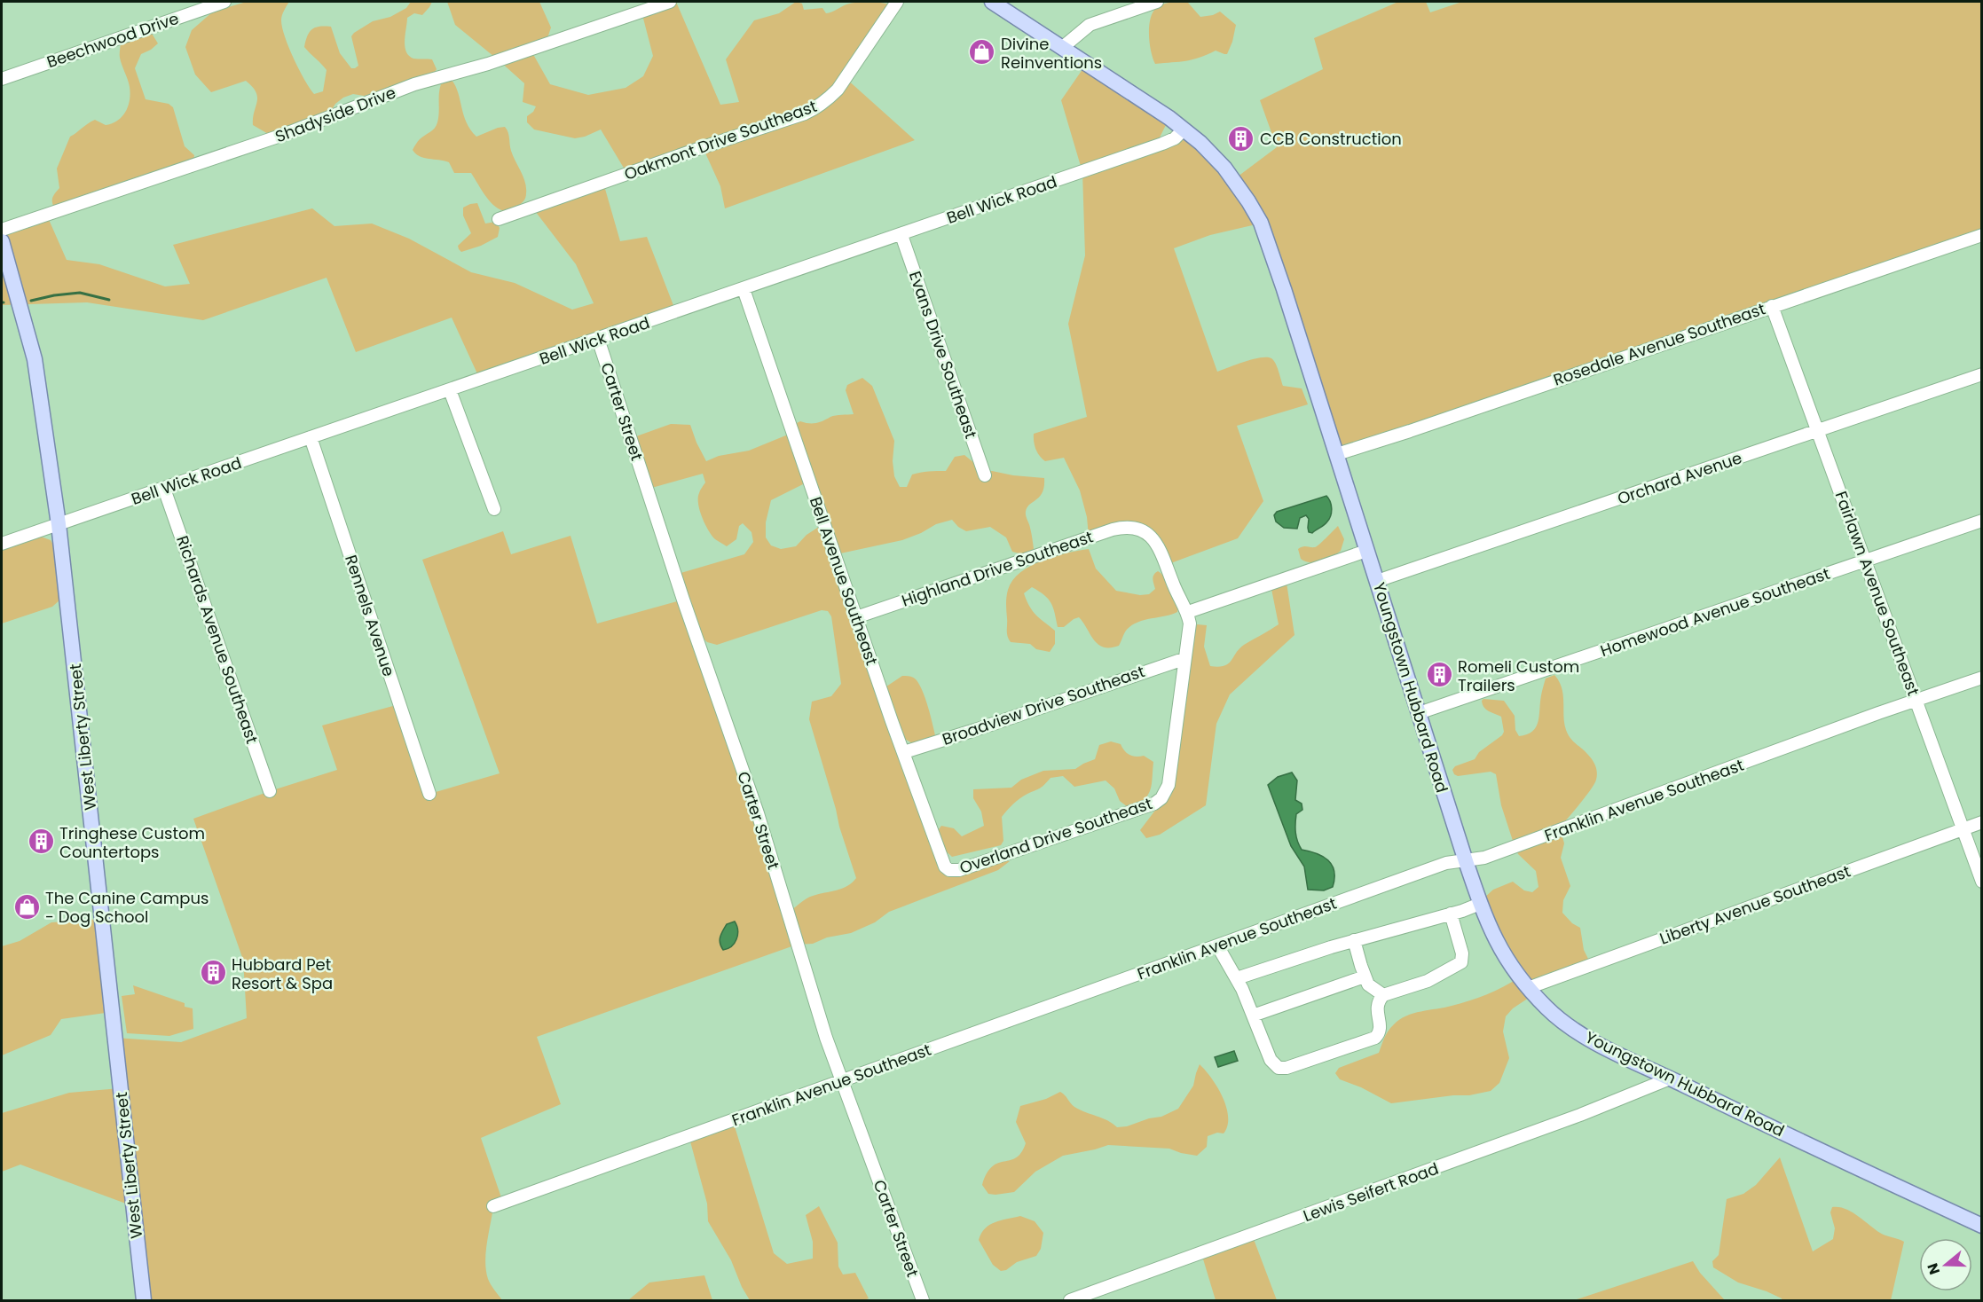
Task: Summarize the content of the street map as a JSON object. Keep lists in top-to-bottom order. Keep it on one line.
{"streets":{"main road":["Youngstown Hubbard Road","West Liberty Street"],"street":["Beechwood Drive","Shadyside Drive","Oakmont Drive Southeast","Bell Wick Road","Rosedale Avenue Southeast","Evans Drive Southeast","Carter Street","Orchard Avenue","Highland Drive Southeast","Bell Avenue Southeast","Fairlawn Avenue Southeast","Homewood Avenue Southeast","Rennels Avenue","Richards Avenue Southeast","Broadview Drive Southeast","Franklin Avenue Southeast","Overland Drive Southeast","Liberty Avenue Southeast","Lewis Seifert Road"]},"crossings":[["Bell Wick Road","Evans Drive Southeast"],["Bell Wick Road","Carter Street"],["Bell Wick Road","Bell Avenue Southeast"],["Bell Wick Road","Rennels Avenue"],["Bell Wick Road","Richards Avenue Southeast"],["Bell Wick Road","Youngstown Hubbard Road"],["Bell Wick Road","West Liberty Street"],["Rosedale Avenue Southeast","Fairlawn Avenue Southeast"],["Rosedale Avenue Southeast","Youngstown Hubbard Road"],["Carter Street","Franklin Avenue Southeast"],["Orchard Avenue","Fairlawn Avenue Southeast"],["Orchard Avenue","Youngstown Hubbard Road"],["Highland Drive Southeast","Bell Avenue Southeast"],["Bell Avenue Southeast","Broadview Drive Southeast"],["Bell Avenue Southeast","Overland Drive Southeast"],["Fairlawn Avenue Southeast","Homewood Avenue Southeast"],["Fairlawn Avenue Southeast","Franklin Avenue Southeast"],["Fairlawn Avenue Southeast","Liberty Avenue Southeast"],["Homewood Avenue Southeast","Youngstown Hubbard Road"],["Youngstown Hubbard Road","Franklin Avenue Southeast"],["Youngstown Hubbard Road","Liberty Avenue Southeast"],["Youngstown Hubbard Road","Lewis Seifert Road"],["Broadview Drive Southeast","Overland Drive Southeast"]],"places":{"shop":["Divine Reinventions","The Canine Campus - Dog School"],"building":["CCB Construction","Romeli Custom Trailers","Tringhese Custom Countertops","Hubbard Pet Resort & Spa"]},"north":"left"}
